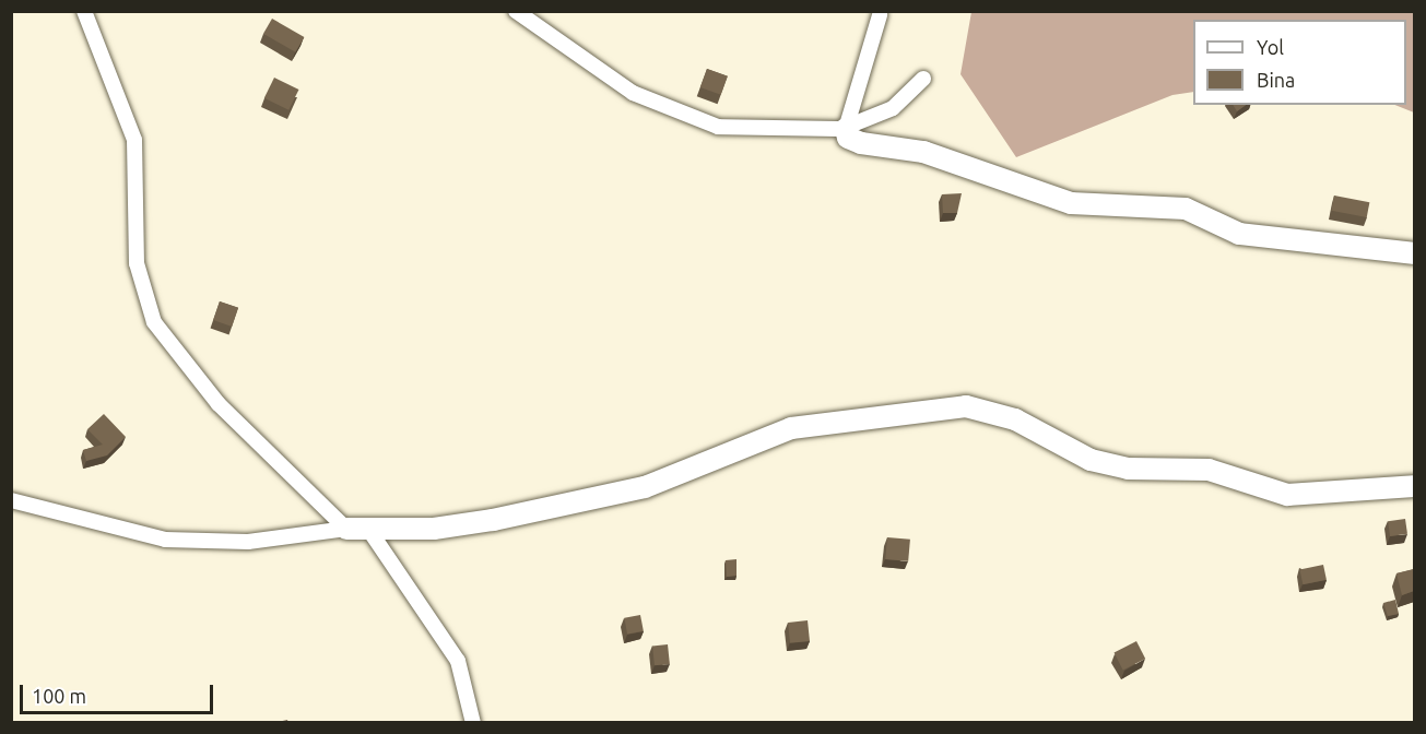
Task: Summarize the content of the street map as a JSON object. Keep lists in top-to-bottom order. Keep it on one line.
{"legend":["Yol","Bina"],"scale_bar":"100 m"}
